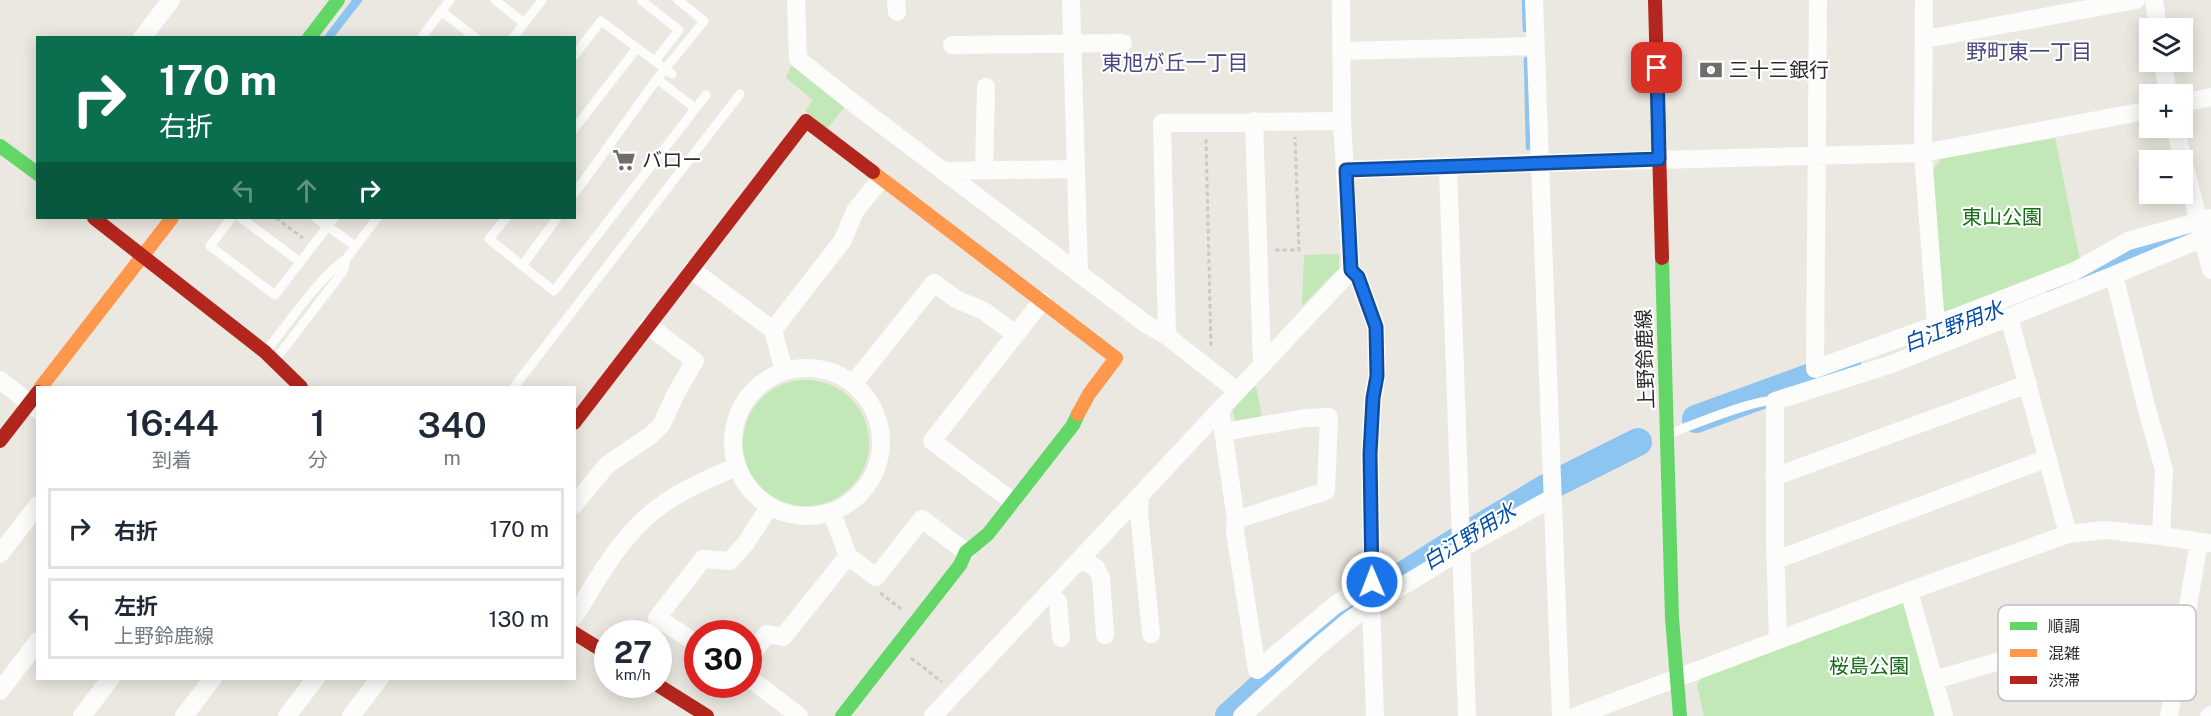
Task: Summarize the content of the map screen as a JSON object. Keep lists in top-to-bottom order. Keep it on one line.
{"streets":{"street":["上野鈴鹿線"]},"districts":["野町東一丁目","東旭が丘一丁目"],"water":["白江野用水"],"parks":["東山公園","桜島公園"],"places":{"bank":["三十三銀行"],"supermarket":["バロー"]},"legend":["順調","混雑","渋滞"],"page":{"map_buttons":["+","−"],"turn":["170 m","右折"],"eta":["16:44","到着","1","分","340","m"],"list":[{"name":"右折","value":"170 m"},{"name":"左折","note":"上野鈴鹿線","value":"130 m"}],"speed":"27 km/h","limit":"30"}}
